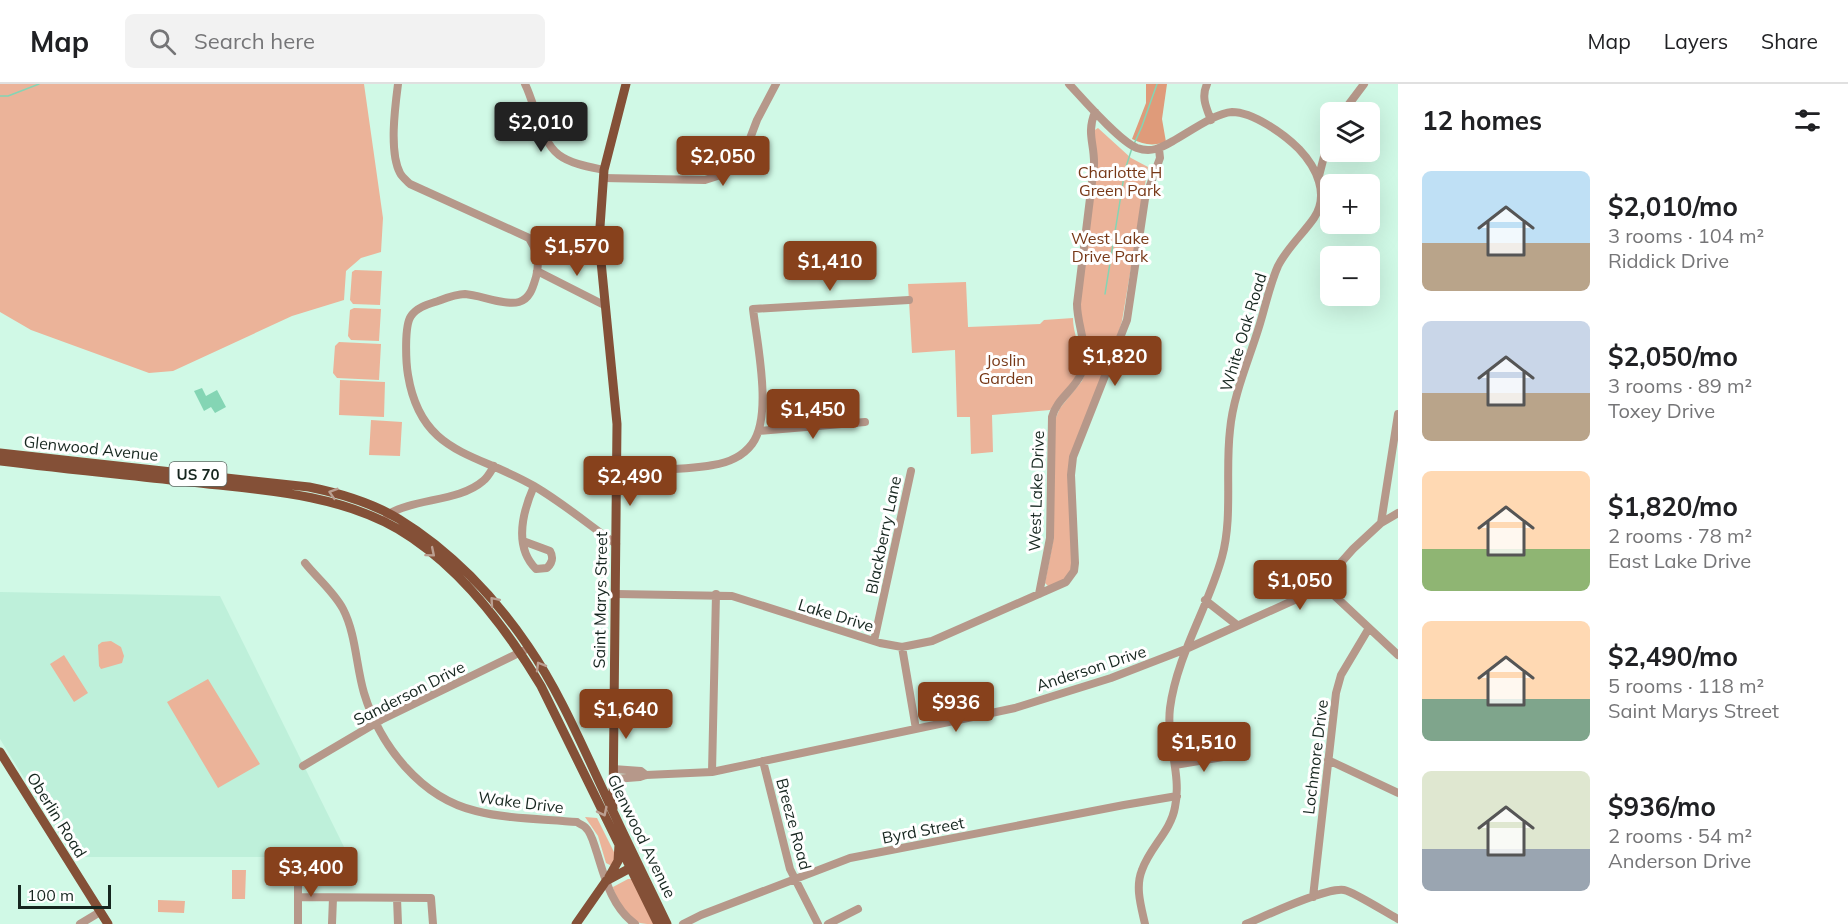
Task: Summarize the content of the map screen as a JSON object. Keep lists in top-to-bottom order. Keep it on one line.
{"streets":{"main road":["Glenwood Avenue","US 70","Saint Marys Street","Oberlin Road"],"street":["White Oak Road","West Lake Drive","Blackberry Lane","Lake Drive","Anderson Drive","Sanderson Drive","Lochmore Drive","Wake Drive","Breeze Road","Byrd Street"]},"crossings":[["White Oak Road","Anderson Drive"],["White Oak Road","Byrd Street"],["Glenwood Avenue","Saint Marys Street"],["Glenwood Avenue","Sanderson Drive"],["West Lake Drive","Lake Drive"],["Blackberry Lane","Lake Drive"],["Saint Marys Street","Lake Drive"],["Saint Marys Street","Anderson Drive"],["Anderson Drive","Breeze Road"],["Sanderson Drive","Wake Drive"],["Breeze Road","Byrd Street"]],"parks":["Charlotte H Green Park","West Lake Drive Park","Joslin Garden"],"scale_bar":"100 m","page":{"header":"Map","search":"Search here","nav":["Map","Layers","Share"],"heading":"12 homes","map_buttons":["+","−"],"price":["$2,010","$2,050","$1,570","$1,410","$1,820","$1,450","$2,490","$1,050","$936","$1,640","$1,510","$3,400"],"list":[{"name":"$2,010/mo","note":"3 rooms · 104 m² · Riddick Drive"},{"name":"$2,050/mo","note":"3 rooms · 89 m² · Toxey Drive"},{"name":"$1,820/mo","note":"2 rooms · 78 m² · East Lake Drive"},{"name":"$2,490/mo","note":"5 rooms · 118 m² · Saint Marys Street"},{"name":"$936/mo","note":"2 rooms · 54 m² · Anderson Drive"}],"scale":"100 m"}}
